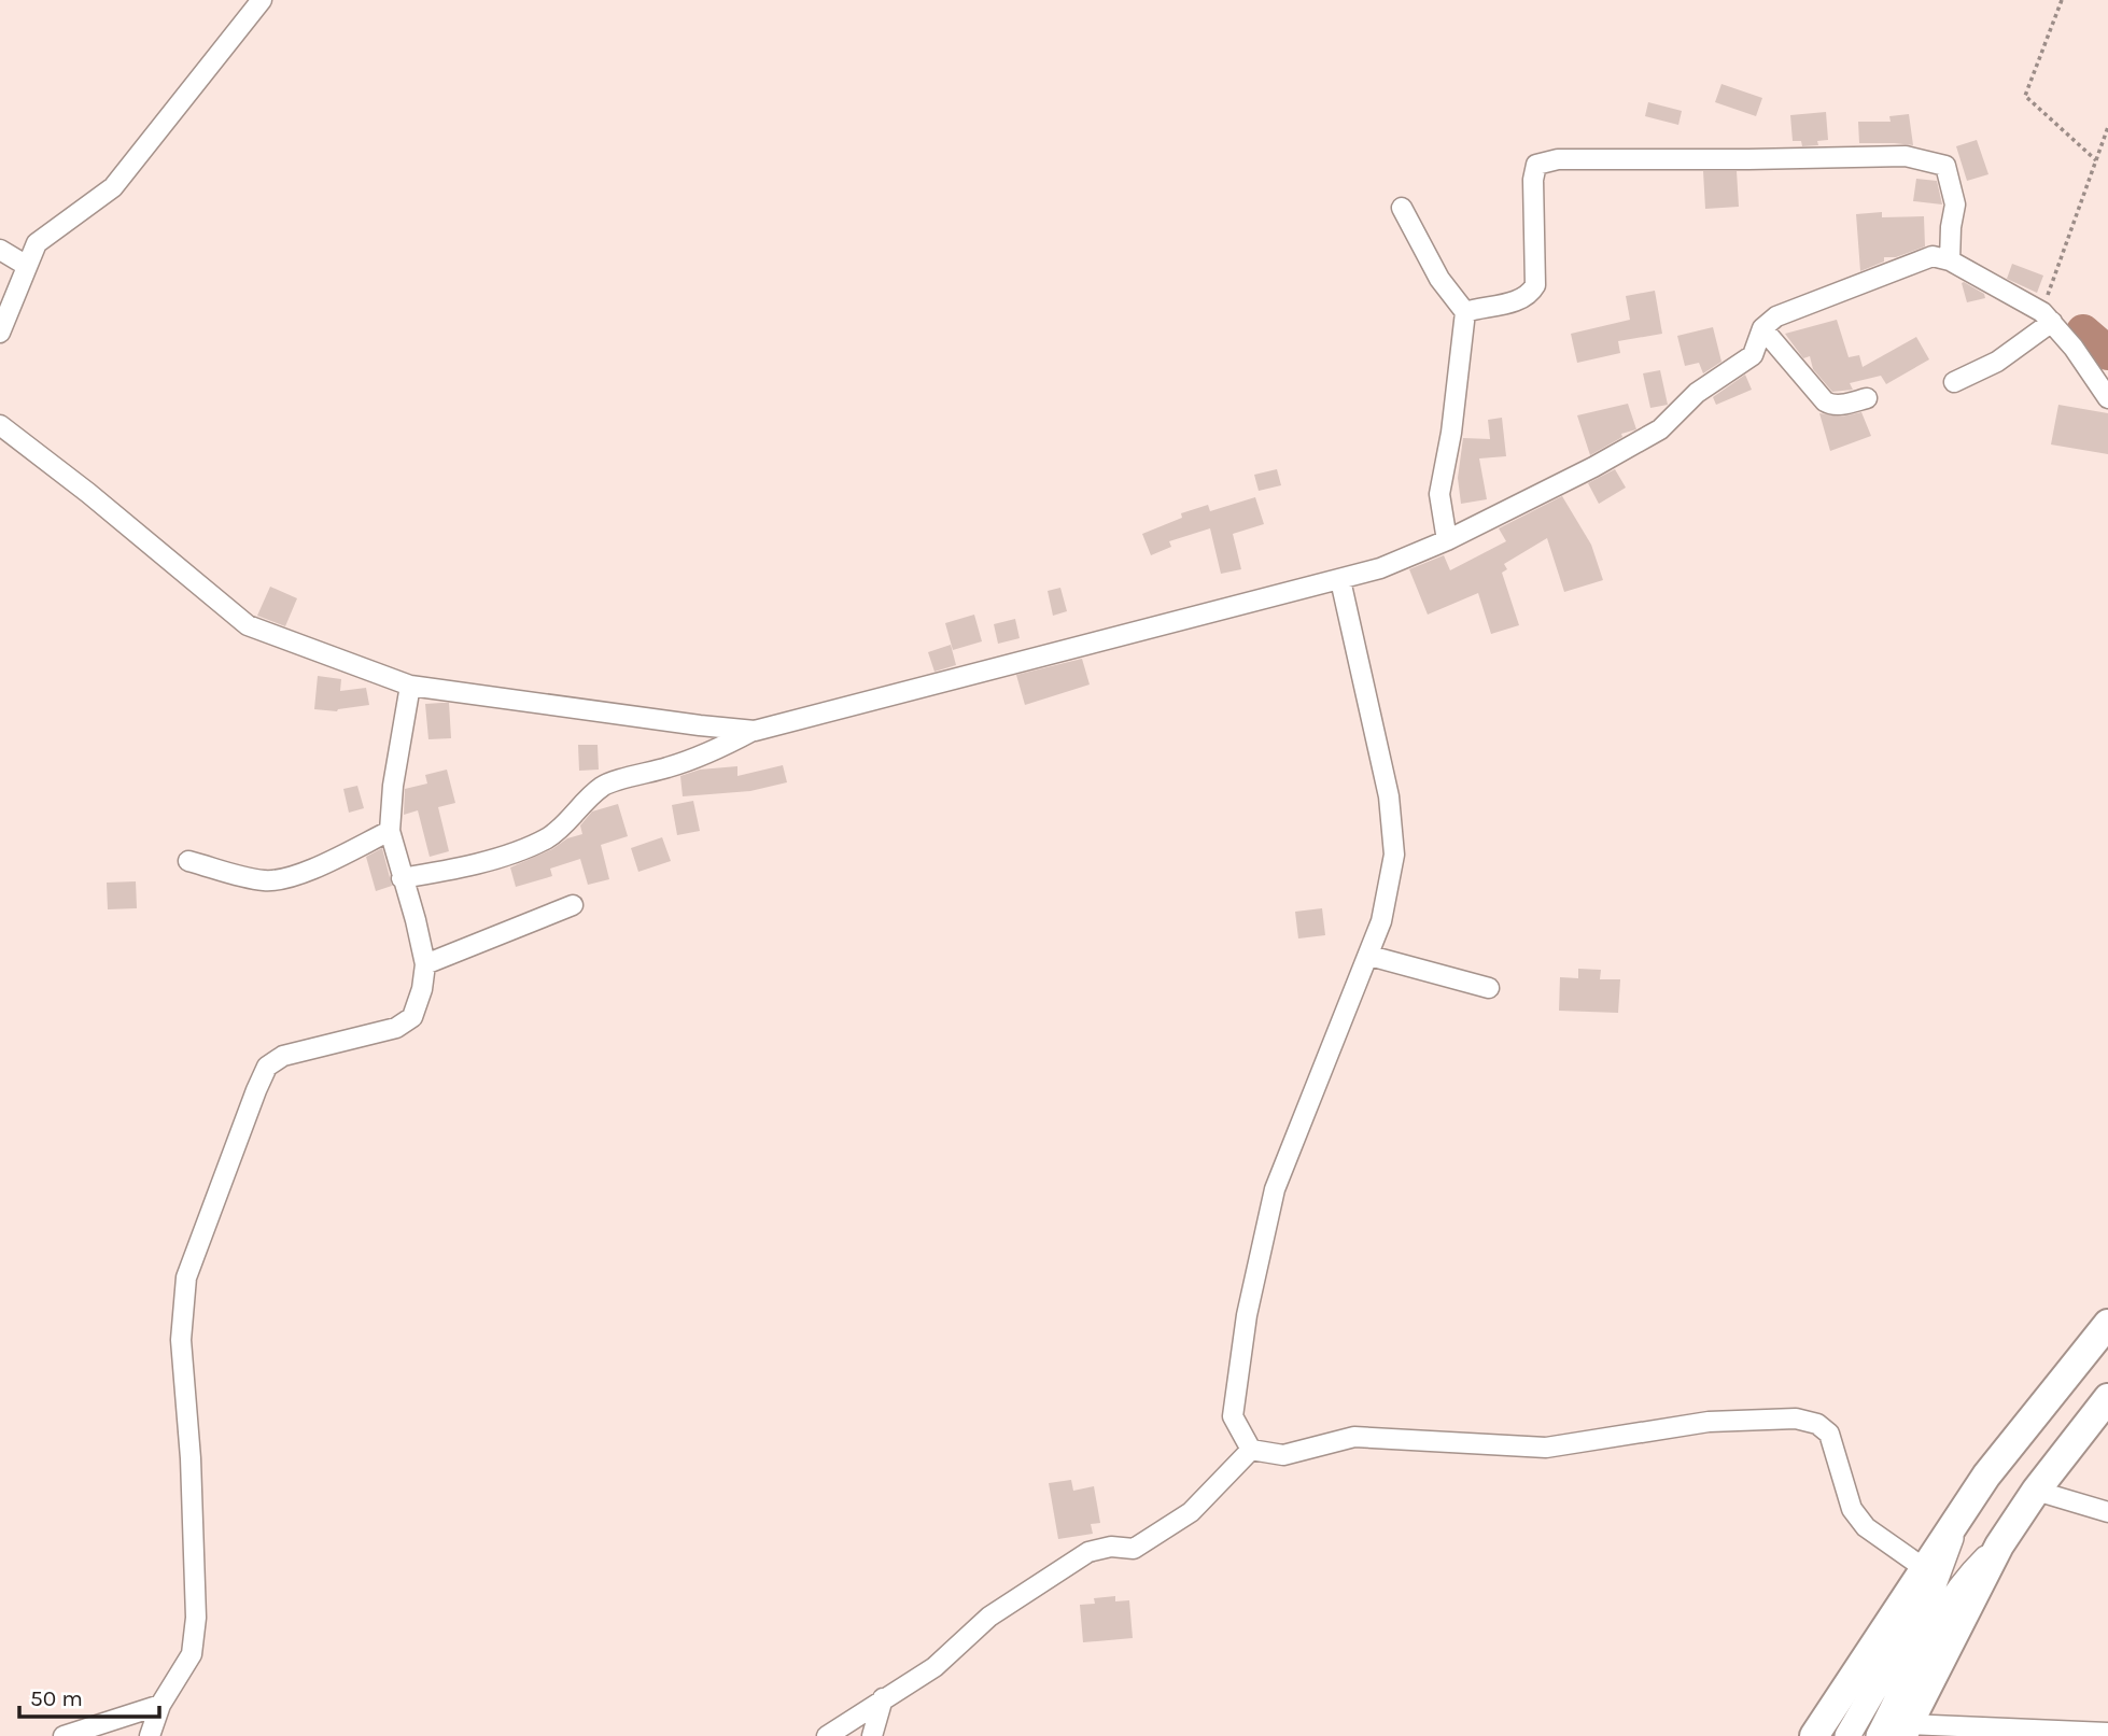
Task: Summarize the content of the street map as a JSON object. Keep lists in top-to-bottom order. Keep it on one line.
{"scale_bar":"50 m"}
